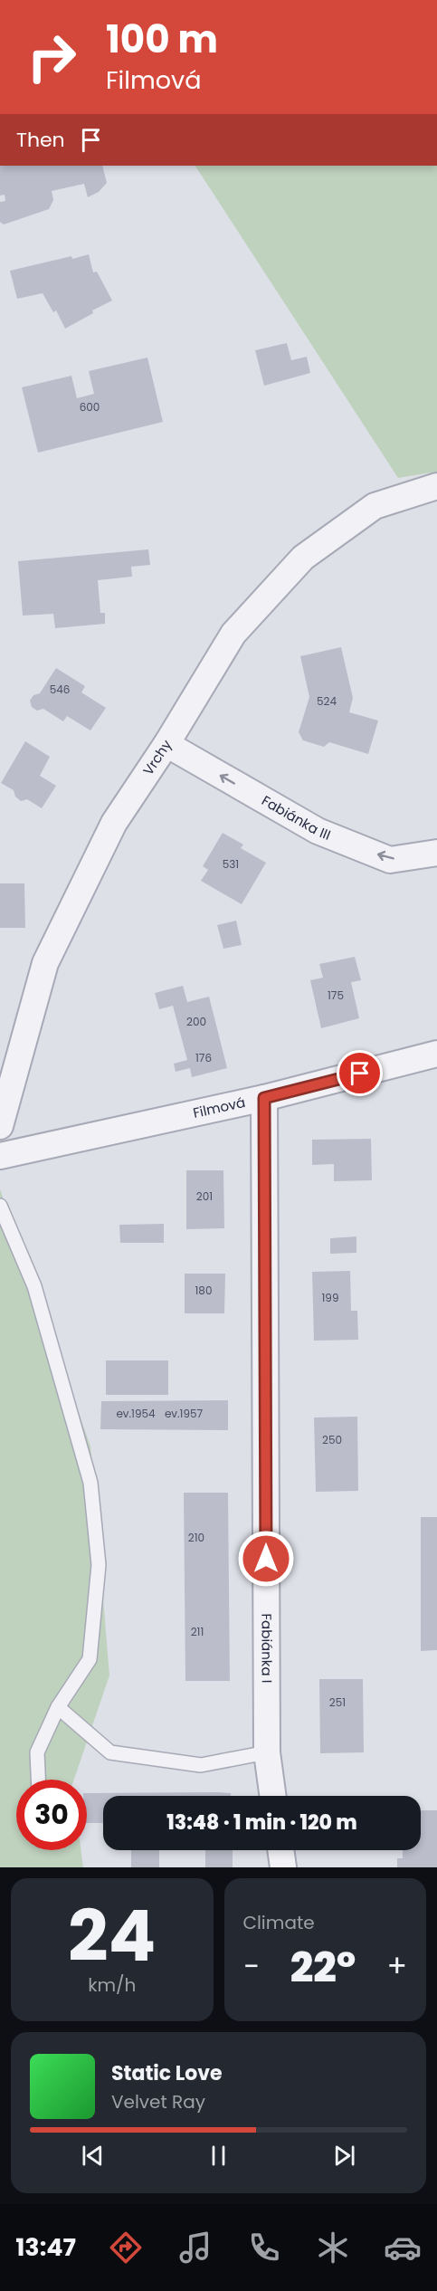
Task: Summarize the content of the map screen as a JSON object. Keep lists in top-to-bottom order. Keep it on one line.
{"streets":{"street":["Vrchy","Fabiánka III","Filmová","Fabiánka I"]},"crossings":[["Vrchy","Fabiánka III"],["Filmová","Fabiánka I"]],"one_way":["Fabiánka III"],"house_numbers":["600","546","524","531","175","200","176","201","180","199","ev.1954","ev.1957","250","210","211","251"],"page":{"turn":["100 m","Filmová"],"then":"Then","limit":"30","trip":"13:48 · 1 min · 120 m","tile":[["24","km/h"],"Climate"],"heat":["−","22°","+"],"song":["Static Love","Velvet Ray"],"tabs":"13:47"}}
